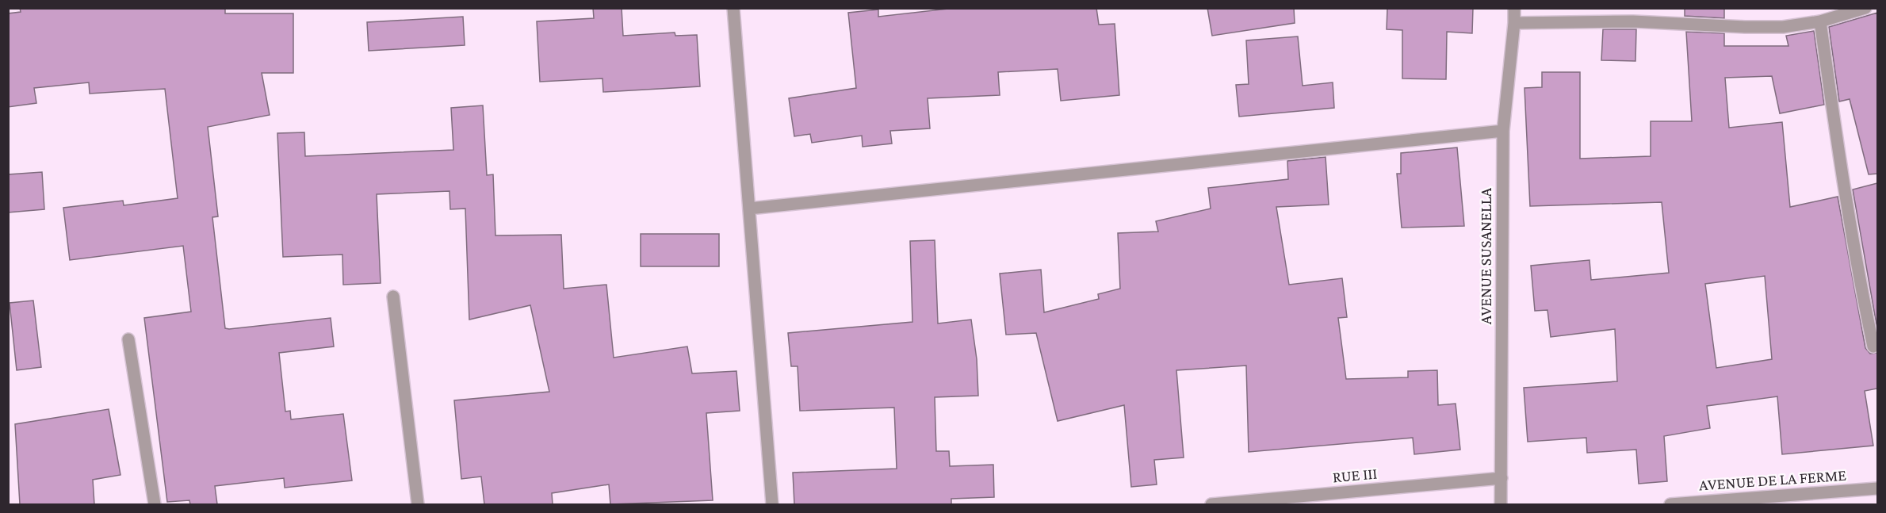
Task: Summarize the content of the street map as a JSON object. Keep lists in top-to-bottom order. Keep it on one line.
{"streets":{"street":["AVENUE SUSANELLA","RUE III","AVENUE DE LA FERME"]},"crossings":[["AVENUE SUSANELLA","RUE III"]]}
